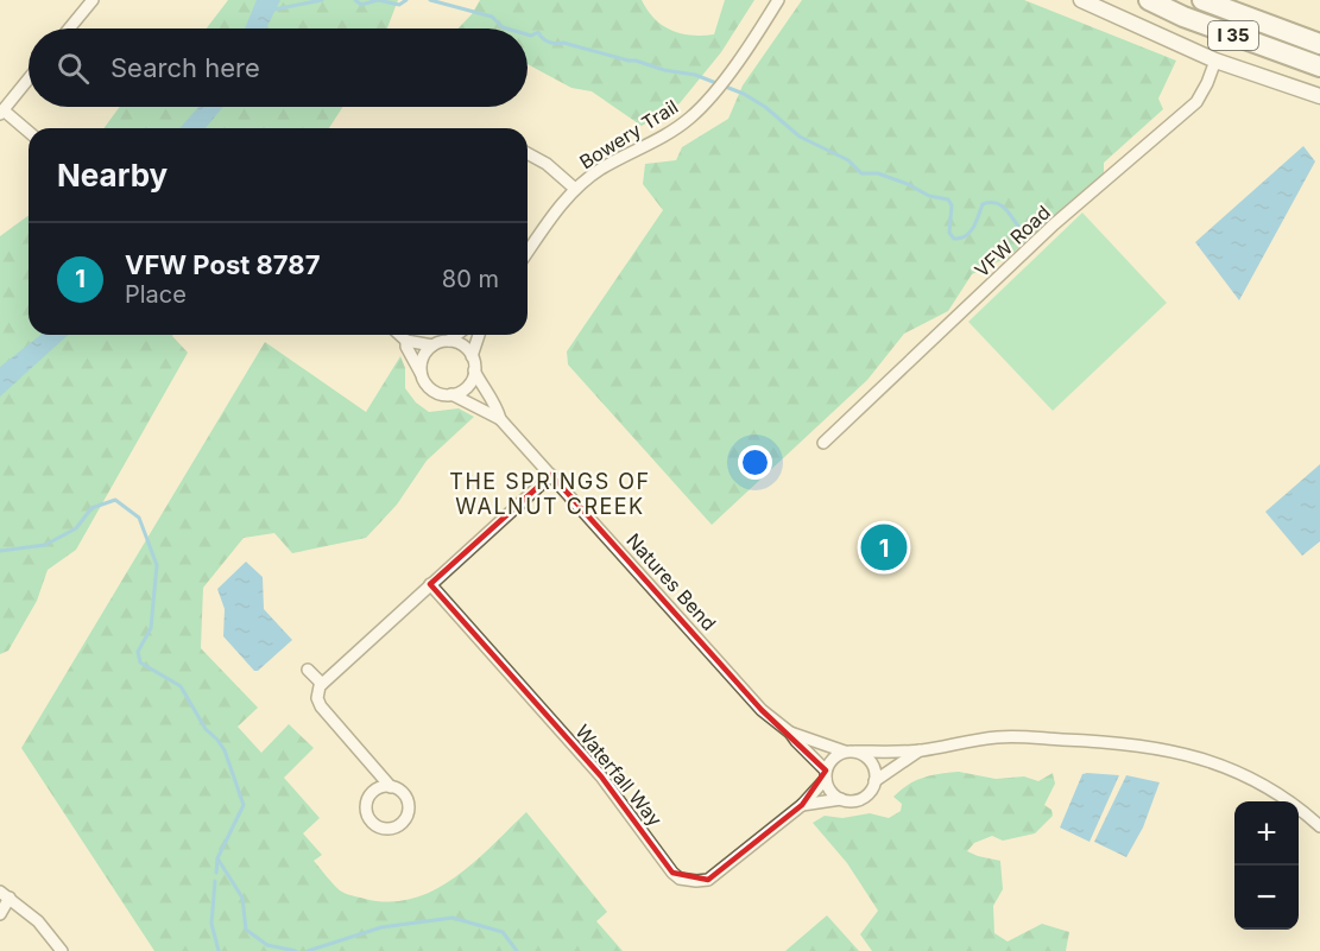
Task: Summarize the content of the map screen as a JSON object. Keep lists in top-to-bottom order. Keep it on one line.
{"streets":{"highway":["I 35"],"street":["Bowery Trail","VFW Road","Natures Bend","Waterfall Way"]},"crossings":[["Natures Bend","Waterfall Way"]],"districts":["THE SPRINGS OF WALNUT CREEK"],"page":{"search":"Search here","heading":"Nearby","list":[{"mark":"1","name":"VFW Post 8787","note":"Place","value":"80 m"}],"pins":"1","map_buttons":["+","−"]}}
